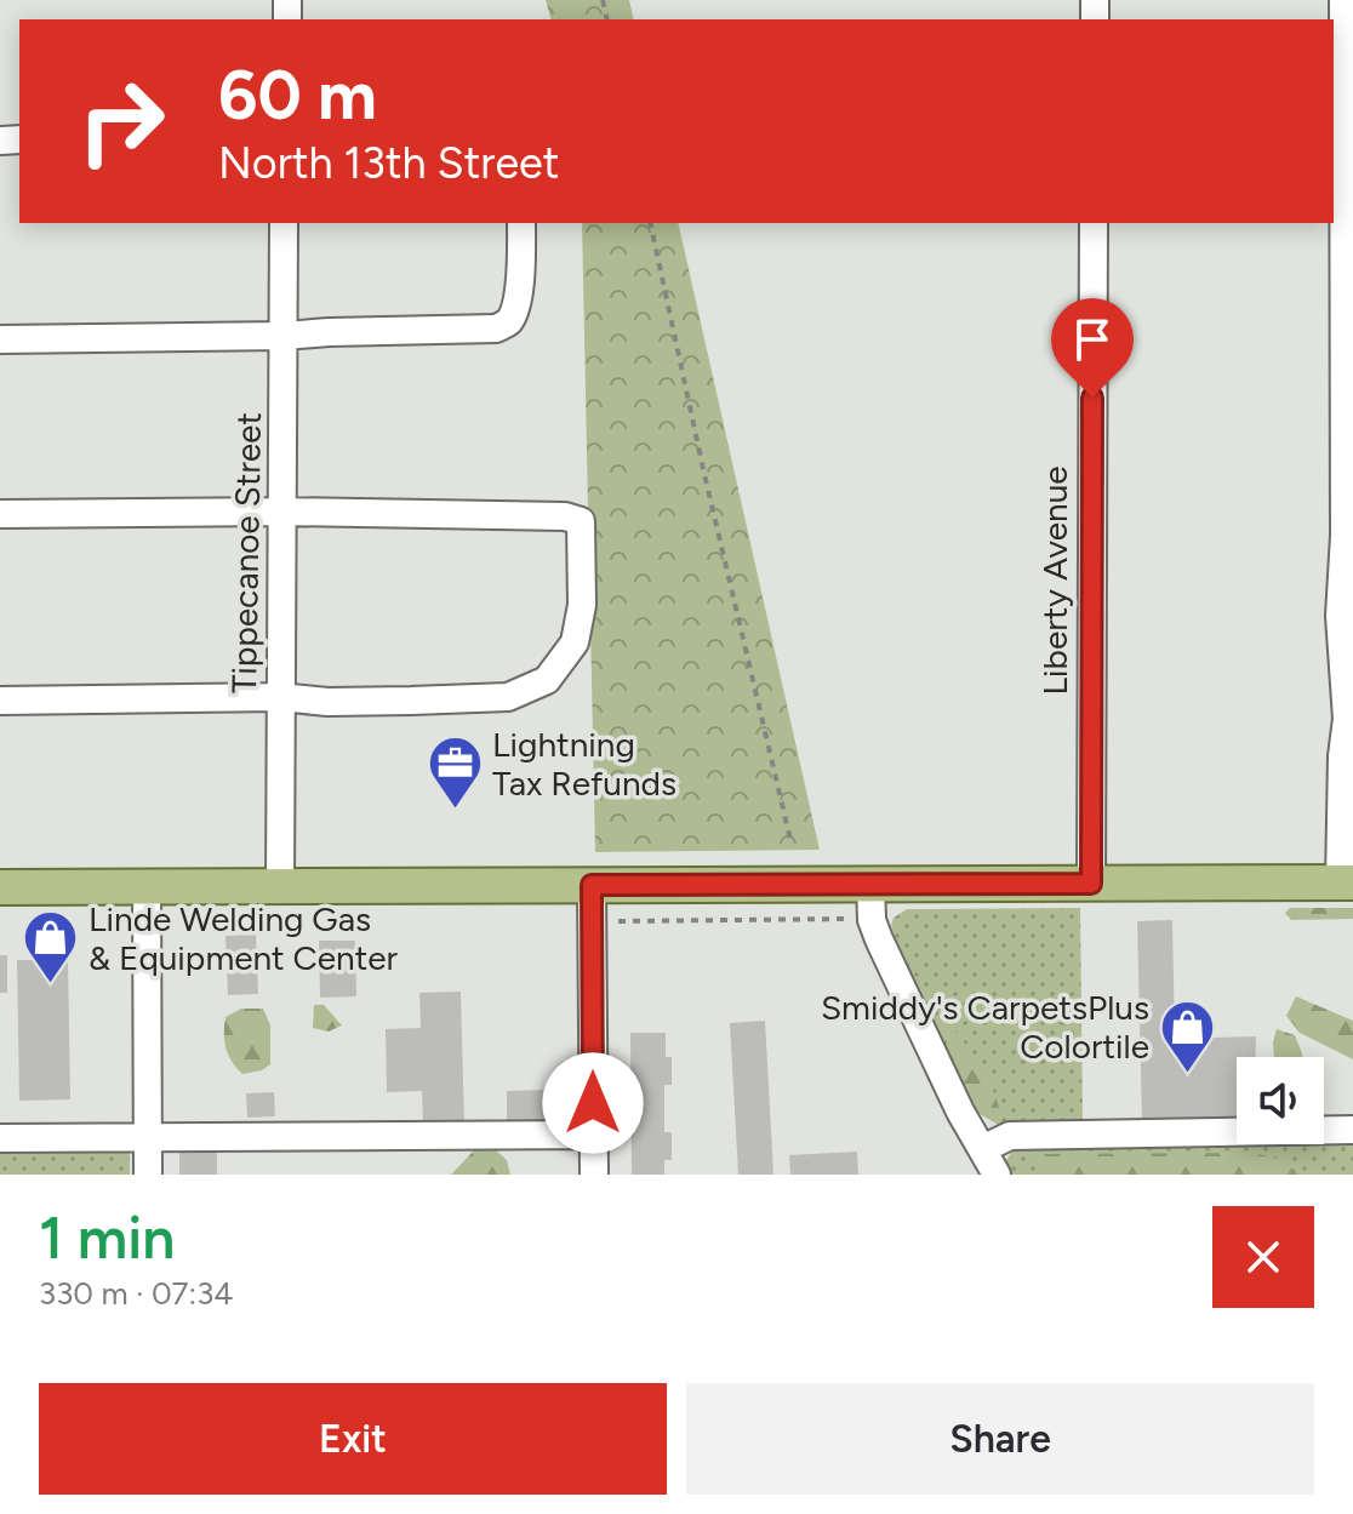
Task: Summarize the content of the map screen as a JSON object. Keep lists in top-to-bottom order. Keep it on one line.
{"streets":{"street":["Tippecanoe Street","Liberty Avenue"]},"places":{"office":["Lightning Tax Refunds"],"shop":["Linde Welding Gas & Equipment Center","Smiddy's CarpetsPlus Colortile"]},"page":{"turn":["60 m","North 13th Street"],"heading":["1 min","330 m · 07:34"],"buttons":["Exit","Share"]}}
